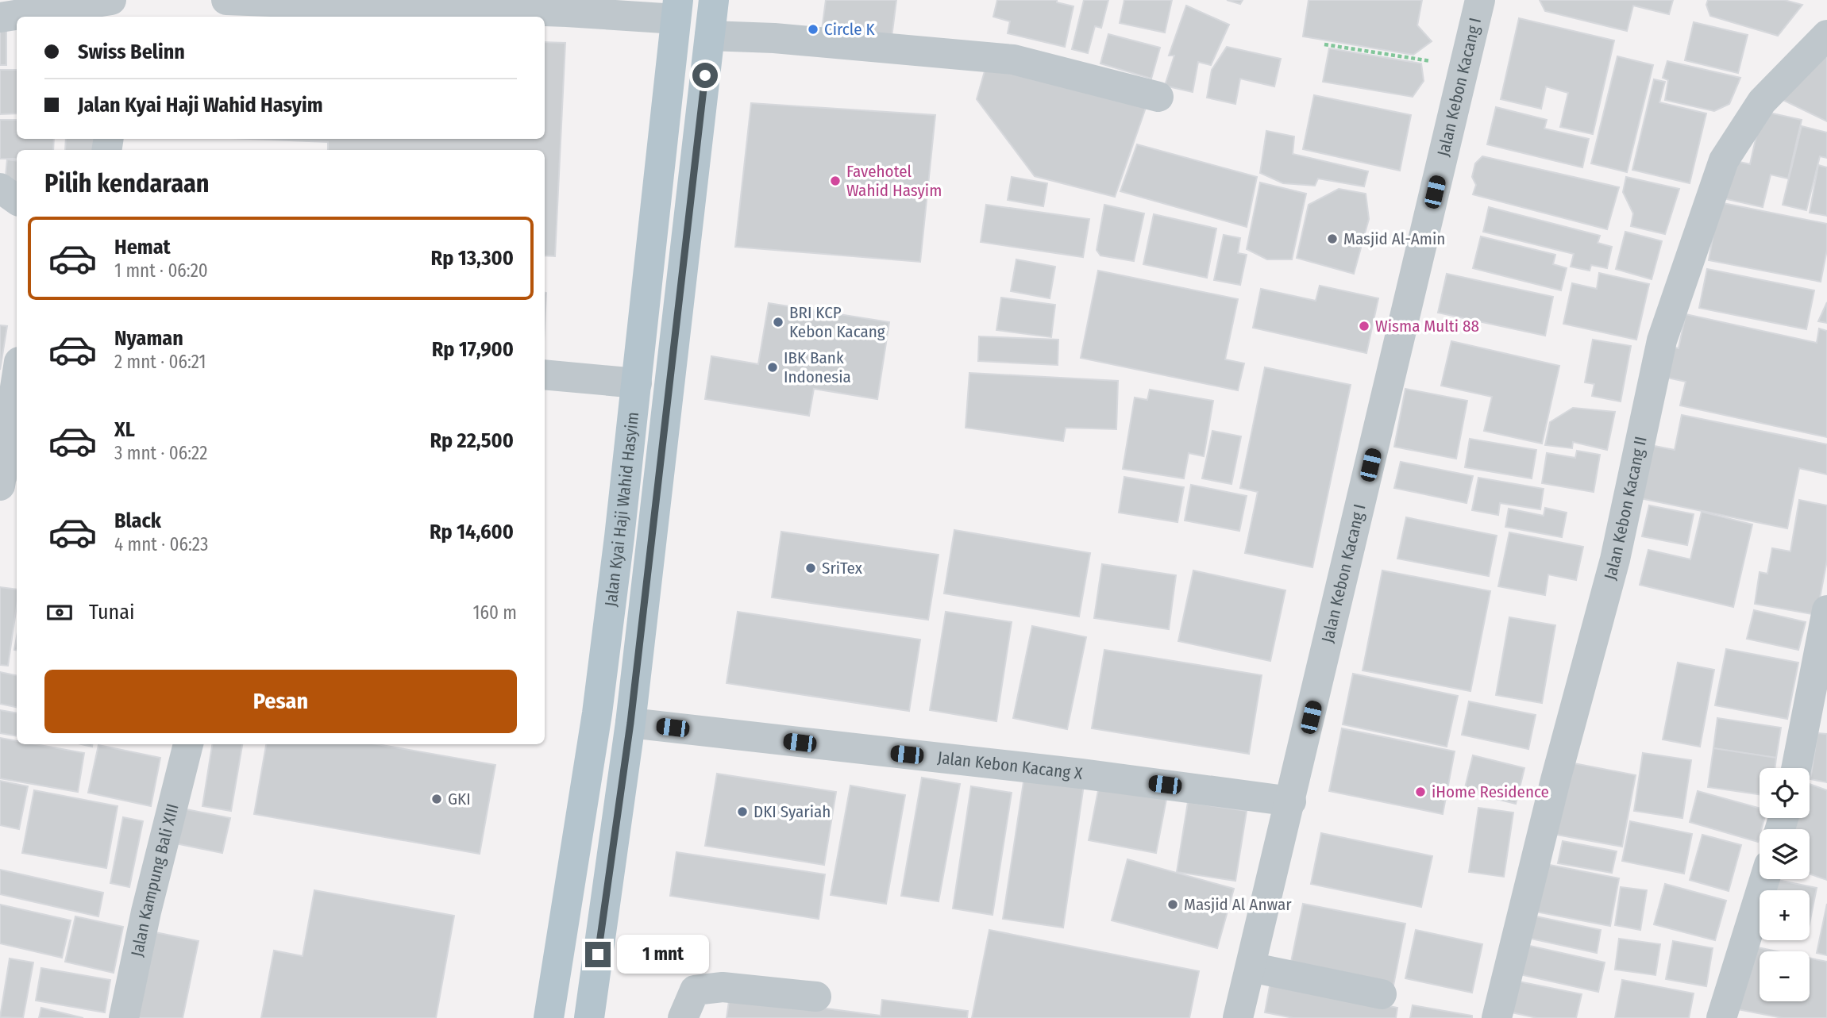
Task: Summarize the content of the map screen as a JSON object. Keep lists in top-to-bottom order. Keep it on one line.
{"streets":{"main road":["Jalan Kyai Haji Wahid Hasyim"],"street":["Jalan Kebon Kacang I","Jalan Kebon Kacang II","Jalan Kebon Kacang X","Jalan Kampung Bali XIII"]},"crossings":[["Jalan Kebon Kacang I","Jalan Kebon Kacang X"],["Jalan Kyai Haji Wahid Hasyim","Jalan Kebon Kacang X"]],"places":["Circle K","Favehotel Wahid Hasyim","Masjid Al-Amin","BRI KCP Kebon Kacang","Wisma Multi 88","IBK Bank Indonesia","SriTex","iHome Residence","GKI","DKI Syariah","Masjid Al Anwar"],"page":{"banner":["Swiss Belinn","Jalan Kyai Haji Wahid Hasyim"],"heading":"Pilih kendaraan","list":[{"name":"Hemat","note":"1 mnt · 06:20","value":"Rp 13,300"},{"name":"Nyaman","note":"2 mnt · 06:21","value":"Rp 17,900"},{"name":"XL","note":"3 mnt · 06:22","value":"Rp 22,500"},{"name":"Black","note":"4 mnt · 06:23","value":"Rp 14,600"}],"pay":["Tunai","160 m"],"buttons":"Pesan","map_buttons":["+","−"],"bubble":"1 mnt"}}
